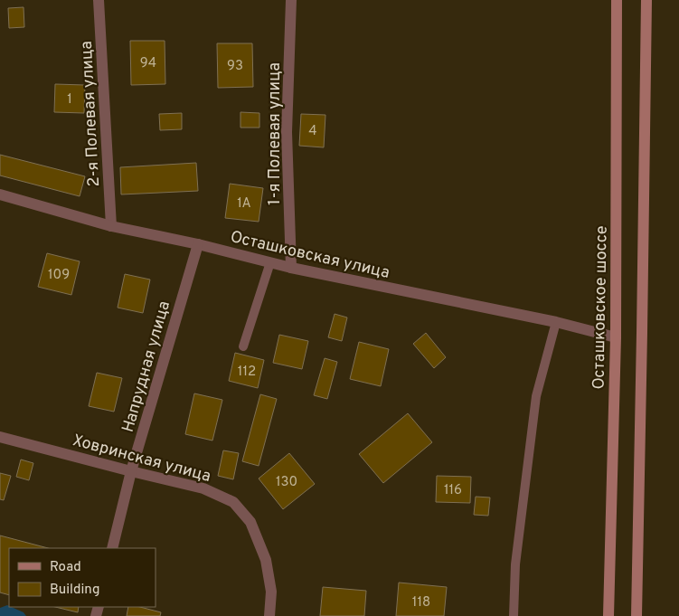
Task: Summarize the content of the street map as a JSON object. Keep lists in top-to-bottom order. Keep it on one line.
{"streets":{"main road":["Осташковское шоссе"],"street":["2-я Полевая улица","1-я Полевая улица","Осташковская улица","Напрудная улица","Ховринская улица"]},"crossings":[["2-я Полевая улица","Осташковская улица"],["1-я Полевая улица","Осташковская улица"],["Осташковская улица","Осташковское шоссе"],["Осташковская улица","Напрудная улица"],["Напрудная улица","Ховринская улица"]],"house_numbers":["94","93","1","4","1А","109","112","130","116","118"],"legend":["Road","Building"]}
